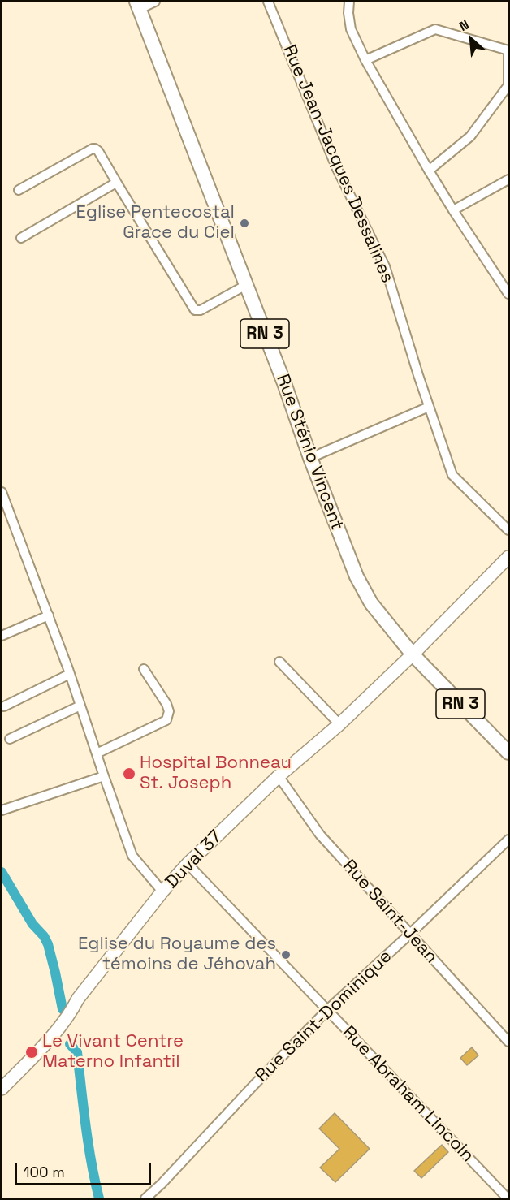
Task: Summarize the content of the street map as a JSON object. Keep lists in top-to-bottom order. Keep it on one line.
{"streets":{"main road":["RN 3","Rue Sténio Vincent"],"street":["Rue Jean-Jacques Dessalines","Duval 37","Rue Saint-Jean","Rue Saint-Dominique","Rue Abraham Lincoln"]},"crossings":[["Rue Sténio Vincent","Duval 37"],["Duval 37","Rue Saint-Jean"],["Duval 37","Rue Abraham Lincoln"],["Rue Saint-Jean","Rue Saint-Dominique"],["Rue Saint-Dominique","Rue Abraham Lincoln"]],"places":["Eglise Pentecostal Grace du Ciel","Hospital Bonneau St. Joseph","Eglise du Royaume des témoins de Jéhovah","Le Vivant Centre Materno Infantil"],"scale_bar":"100 m","north":"top left"}
